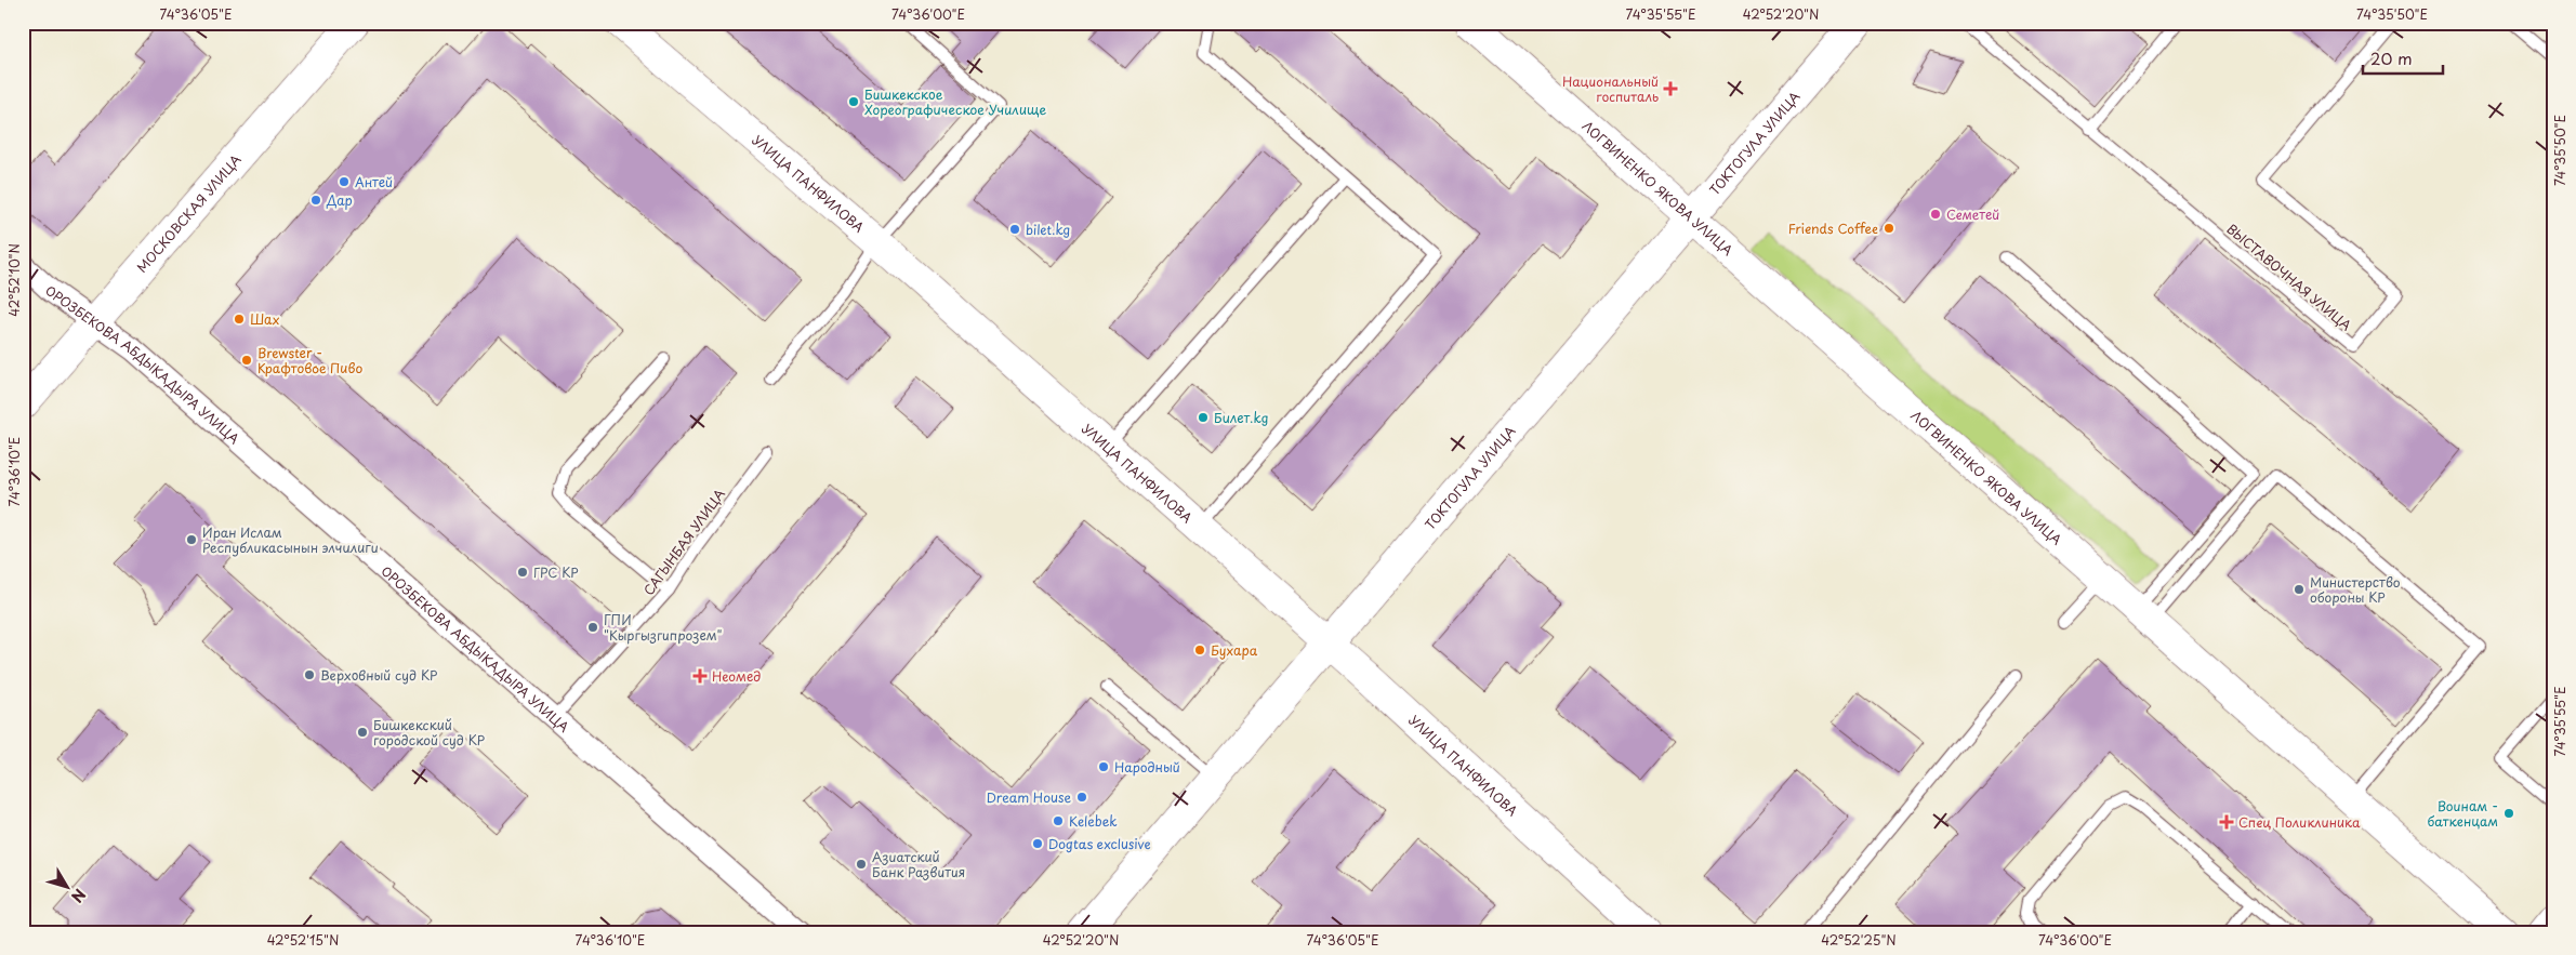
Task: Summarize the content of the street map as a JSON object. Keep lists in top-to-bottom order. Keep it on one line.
{"streets":{"street":["ТОКТОГУЛА УЛИЦА","УЛИЦА ПАНФИЛОВА","ЛОГВИНЕНКО ЯКОВА УЛИЦА","МОСКОВСКАЯ УЛИЦА","ОРОЗБЕКОВА АБДЫКАДЫРА УЛИЦА"],"lane":["ВЫСТАВОЧНАЯ УЛИЦА","САГЫНБАЯ УЛИЦА"]},"crossings":[["ТОКТОГУЛА УЛИЦА","УЛИЦА ПАНФИЛОВА"],["ТОКТОГУЛА УЛИЦА","ЛОГВИНЕНКО ЯКОВА УЛИЦА"],["МОСКОВСКАЯ УЛИЦА","ОРОЗБЕКОВА АБДЫКАДЫРА УЛИЦА"],["ОРОЗБЕКОВА АБДЫКАДЫРА УЛИЦА","САГЫНБАЯ УЛИЦА"]],"places":{"health":["Национальный госпиталь","Неомед","Спец Поликлиника"],"other":["Бишкекское Хореографическое Училище","Антей","Дар","Семетей","Friends Coffee","bilet.kg","Шах","Brewster - Крафтовое Пиво","Билет.kg","Иран Ислам Республикасынын элчилиги","ГРС КР","Министерство обороны КР","ГПИ \"Кыргызгипрозем\"","Бухара","Верховный суд КР","Бишкекский городской суд КР","Народный","Dream House","Воинам - баткенцам","Kelebek","Dogtas exclusive","Азиатский Банк Развития"]},"scale_bar":"20 m","north":"bottom right","coordinates":["74°36'05\"E","74°36'00\"E","74°35'55\"E","42°52'20\"N","74°35'50\"E","42°52'10\"N","74°36'10\"E","42°52'15\"N","42°52'25\"N"]}
